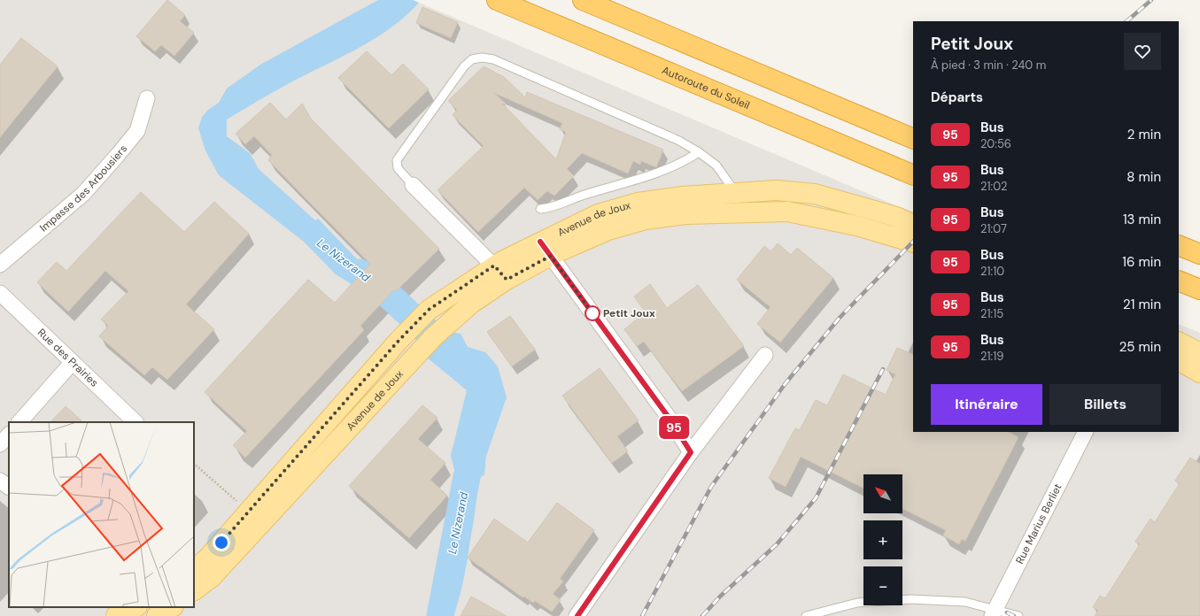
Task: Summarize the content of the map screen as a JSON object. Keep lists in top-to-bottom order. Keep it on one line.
{"streets":{"highway":["Autoroute du Soleil"],"main road":["Avenue de Joux"],"street":["Impasse des Arbousiers","Rue des Prairies","Rue Marius Berliet"]},"water":["Le Nizerand"],"places":["Petit Joux"],"lines":["bus line 95"],"north":"top left","page":{"on_map":"95","heading":[["Petit Joux","À pied · 3 min · 240 m"],"Départs"],"list":[{"mark":"95","name":"Bus","note":"20:56","value":"2 min"},{"mark":"95","name":"Bus","note":"21:02","value":"8 min"},{"mark":"95","name":"Bus","note":"21:07","value":"13 min"},{"mark":"95","name":"Bus","note":"21:10","value":"16 min"},{"mark":"95","name":"Bus","note":"21:15","value":"21 min"},{"mark":"95","name":"Bus","note":"21:19","value":"25 min"}],"buttons":["Itinéraire","Billets"],"map_buttons":["+","−"]}}
